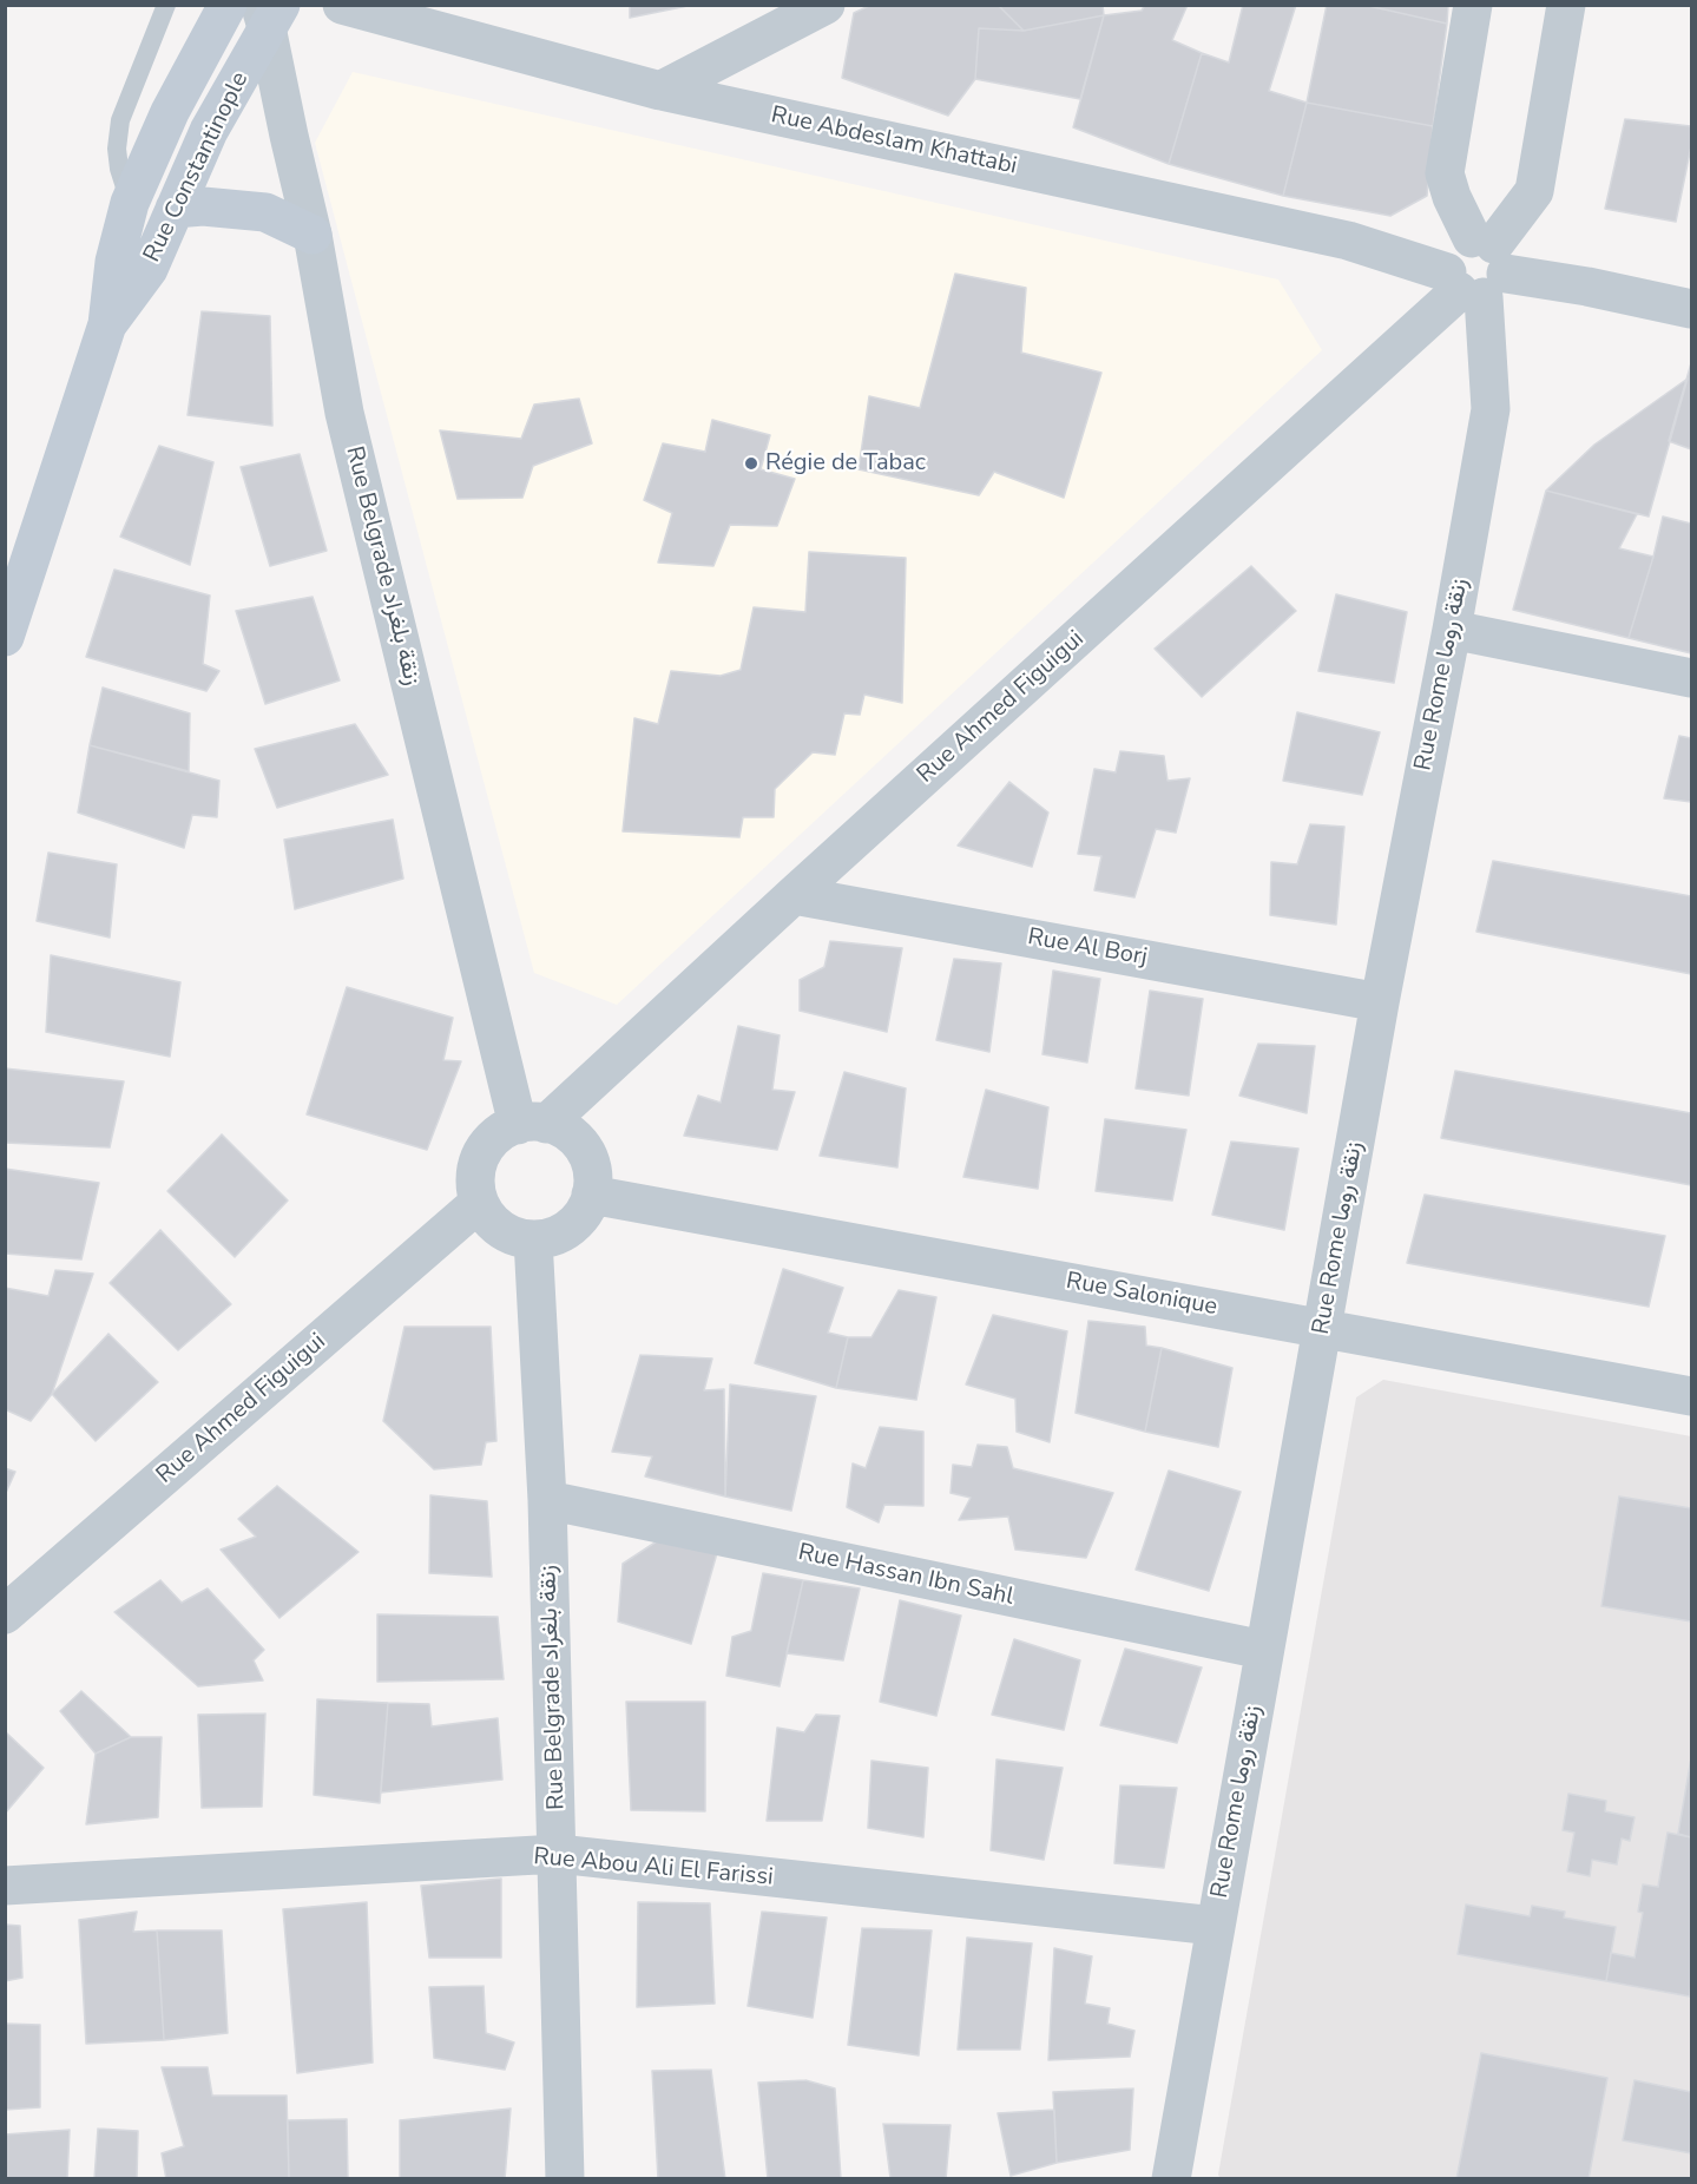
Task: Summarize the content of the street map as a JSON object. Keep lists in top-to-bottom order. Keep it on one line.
{"streets":{"street":["Rue Abdeslam Khattabi","Rue Constantinople","Rue Belgrade زنقة بلغراد","Rue Rome زنقة روما","Rue Ahmed Figuigui","Rue Al Borj","Rue Salonique","Rue Hassan Ibn Sahl","Rue Abou Ali El Farissi"]},"crossings":[["Rue Abdeslam Khattabi","Rue Rome زنقة روما"],["Rue Abdeslam Khattabi","Rue Ahmed Figuigui"],["Rue Constantinople","Rue Belgrade زنقة بلغراد"],["Rue Belgrade زنقة بلغراد","Rue Ahmed Figuigui"],["Rue Belgrade زنقة بلغراد","Rue Salonique"],["Rue Belgrade زنقة بلغراد","Rue Hassan Ibn Sahl"],["Rue Belgrade زنقة بلغراد","Rue Abou Ali El Farissi"],["Rue Rome زنقة روما","Rue Ahmed Figuigui"],["Rue Rome زنقة روما","Rue Al Borj"],["Rue Rome زنقة روما","Rue Salonique"],["Rue Rome زنقة روما","Rue Hassan Ibn Sahl"],["Rue Rome زنقة روما","Rue Abou Ali El Farissi"],["Rue Ahmed Figuigui","Rue Al Borj"],["Rue Ahmed Figuigui","Rue Salonique"]],"places":["Régie de Tabac"]}
